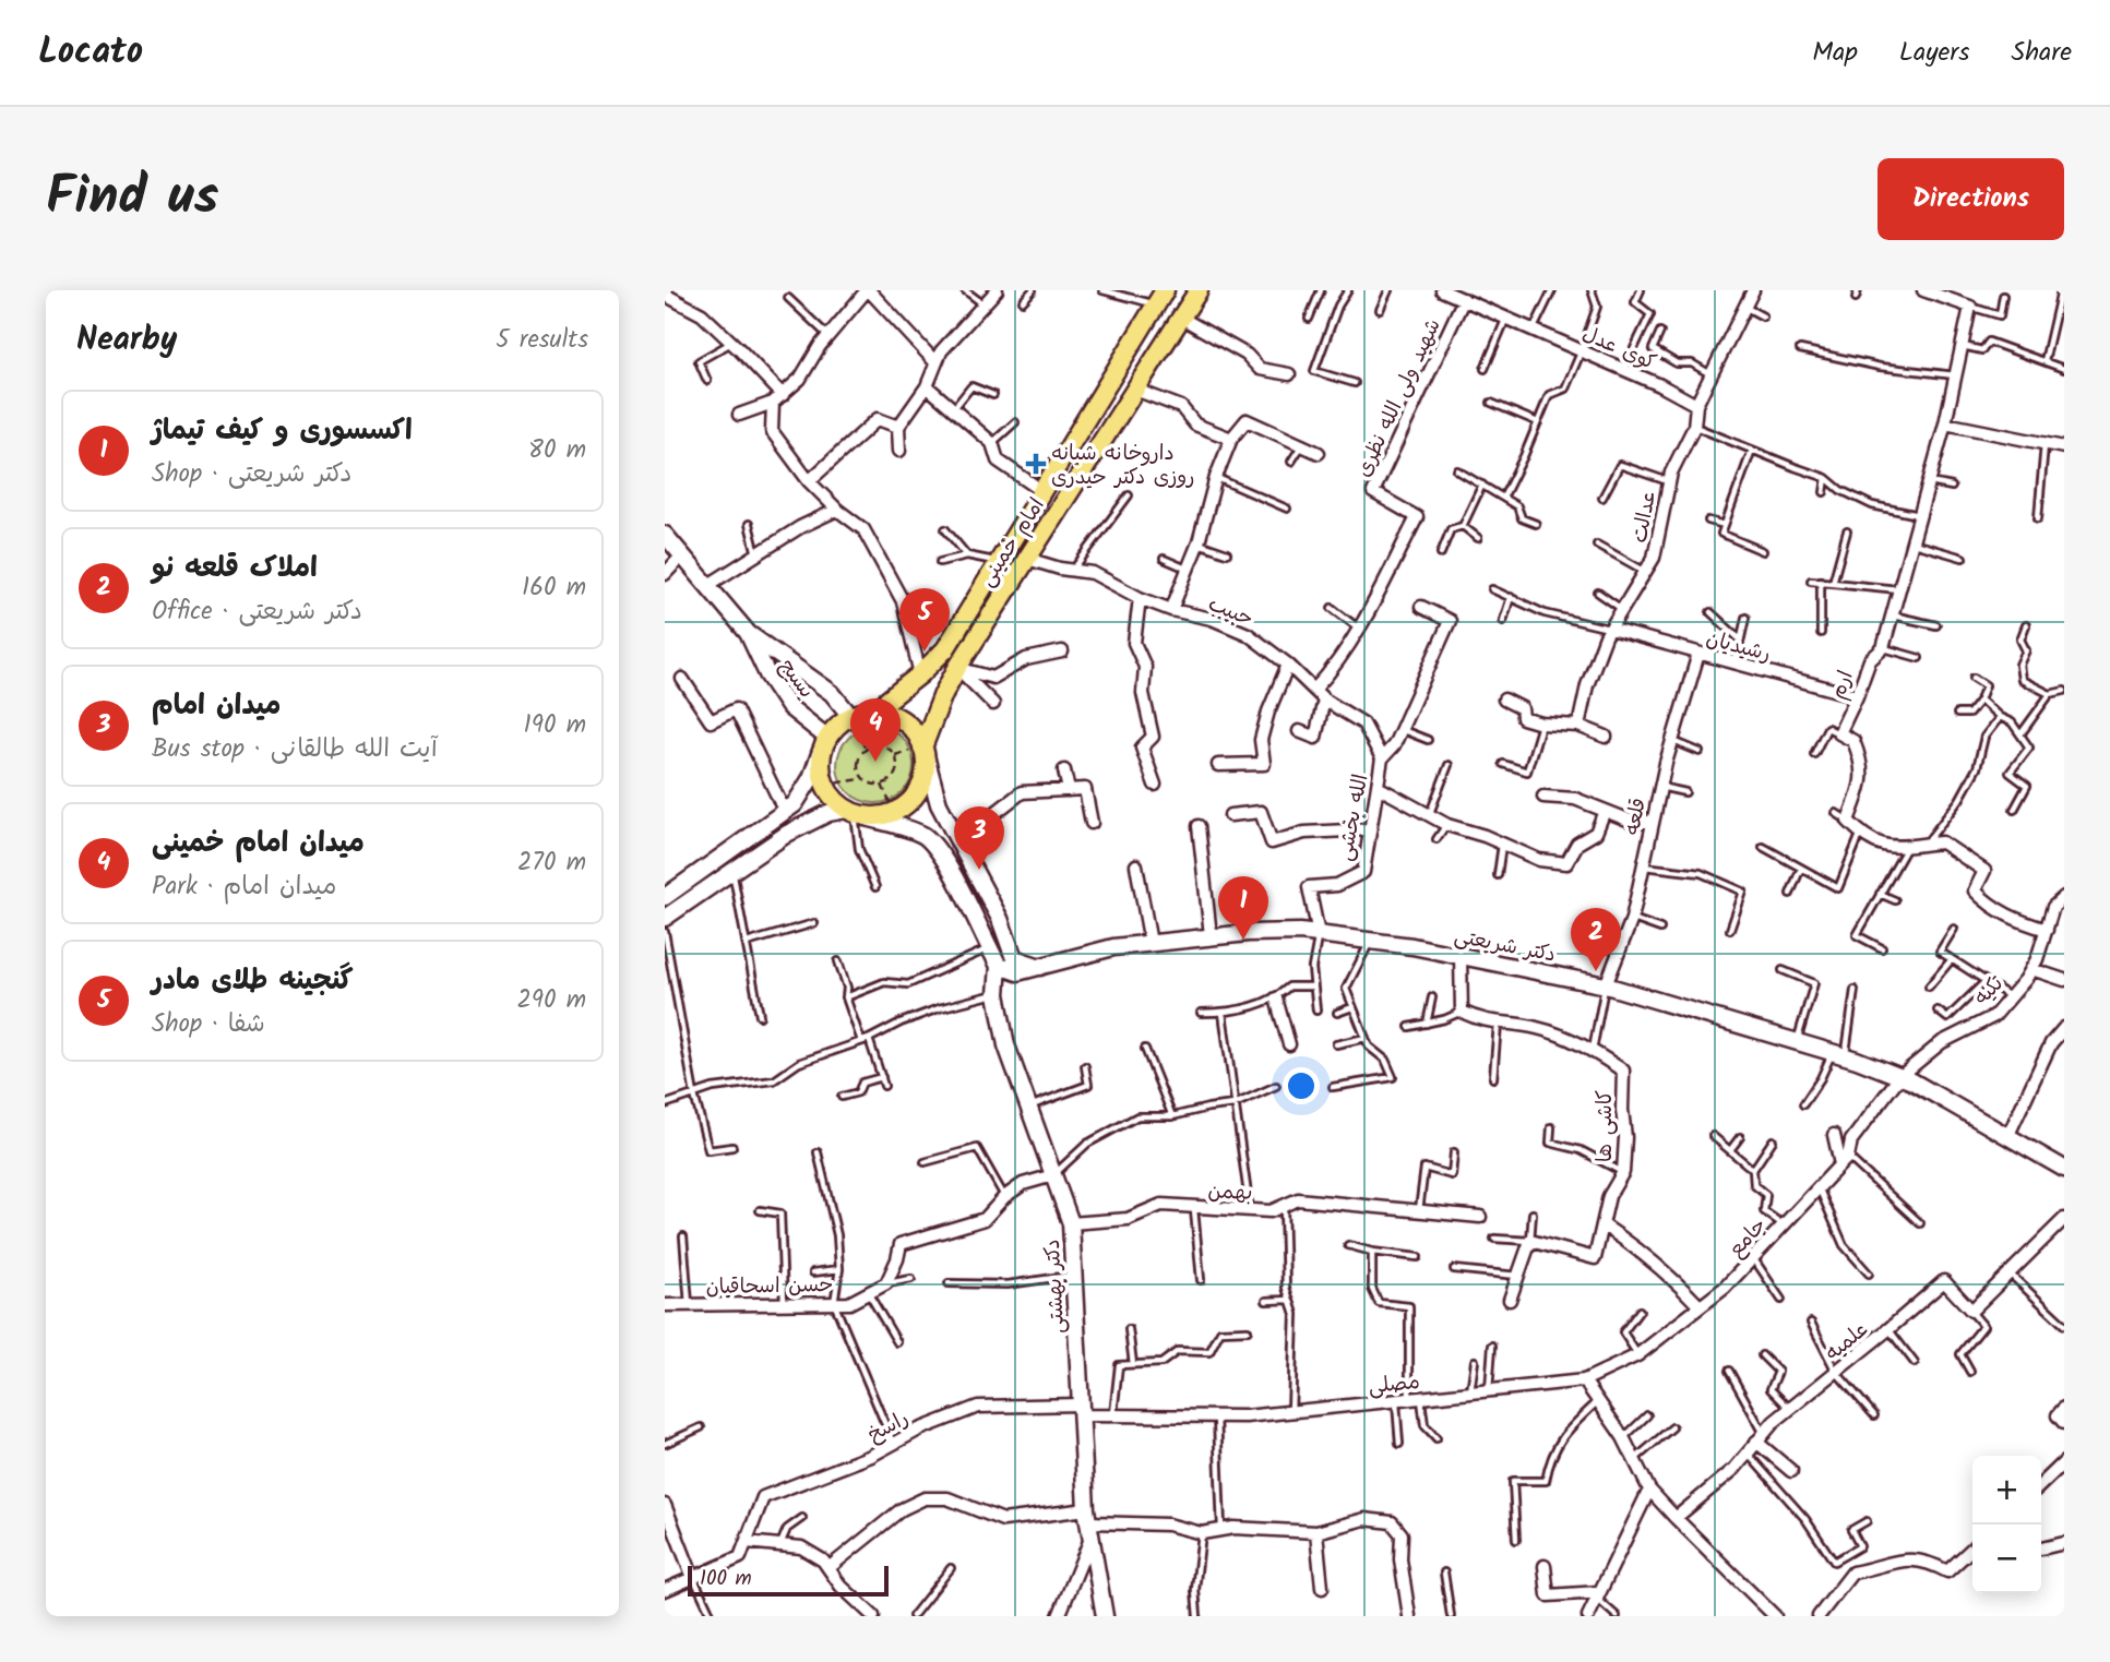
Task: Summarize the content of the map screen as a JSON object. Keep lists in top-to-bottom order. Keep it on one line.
{"streets":{"main road":["امام خمینی","بسیج","دکتر شریعتی","دکتر بهشتی"],"street":["کوی عدل","شهید ولی الله نظری","عدالت","حبیب","رشیدیان","ارم","قلعه","الله بخشی","تکیه","کاشی ها","بهمن","جامع","حسن اسحاقیان","علمیه","مصلی","راسخ"]},"crossings":[["کوی عدل","شهید ولی الله نظری"],["کوی عدل","عدالت"],["شهید ولی الله نظری","حبیب"],["عدالت","رشیدیان"],["امام خمینی","حبیب"],["حبیب","الله بخشی"],["رشیدیان","ارم"],["رشیدیان","قلعه"],["قلعه","دکتر شریعتی"],["الله بخشی","دکتر شریعتی"],["دکتر شریعتی","تکیه"],["دکتر شریعتی","جامع"],["دکتر شریعتی","دکتر بهشتی"],["تکیه","جامع"],["بهمن","دکتر بهشتی"],["جامع","مصلی"],["دکتر بهشتی","مصلی"],["دکتر بهشتی","راسخ"],["مصلی","راسخ"]],"places":{"health":["داروخانه شبانه روزی دکتر حیدری"]},"scale_bar":"100 m","page":{"header":"Locato","nav":["Map","Layers","Share"],"title":"Find us","buttons":"Directions","heading":["Nearby","5 results"],"list":[{"mark":"1","name":"اکسسوری و کیف تیماژ","note":"Shop · دکتر شریعتی","value":"80 m"},{"mark":"2","name":"املاک قلعه نو","note":"Office · دکتر شریعتی","value":"160 m"},{"mark":"3","name":"میدان امام","note":"Bus stop · آیت الله طالقانی","value":"190 m"},{"mark":"4","name":"میدان امام خمینی","note":"Park · میدان امام","value":"270 m"},{"mark":"5","name":"گنجینه طلای مادر","note":"Shop · شفا","value":"290 m"}],"pins":["5","4","3","1","2"],"map_buttons":["+","−"],"scale":"100 m"}}
